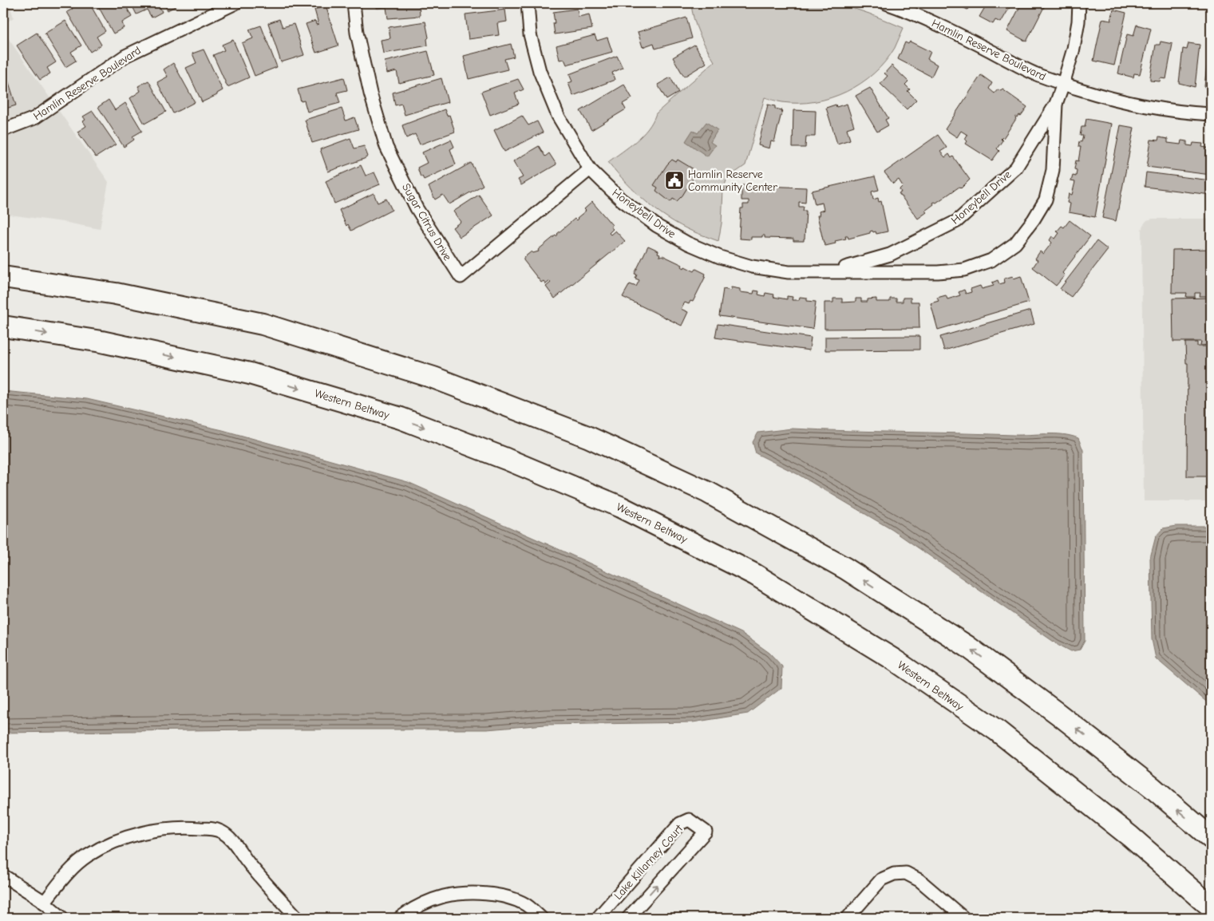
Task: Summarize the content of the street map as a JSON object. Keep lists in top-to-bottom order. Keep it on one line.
{"streets":{"highway":["Western Beltway"],"street":["Hamlin Reserve Boulevard","Honeybell Drive","Sugar Citrus Drive","Lake Killarney Court"]},"crossings":[["Hamlin Reserve Boulevard","Honeybell Drive"],["Honeybell Drive","Sugar Citrus Drive"]],"places":{"public building":["Hamlin Reserve Community Center"]}}
